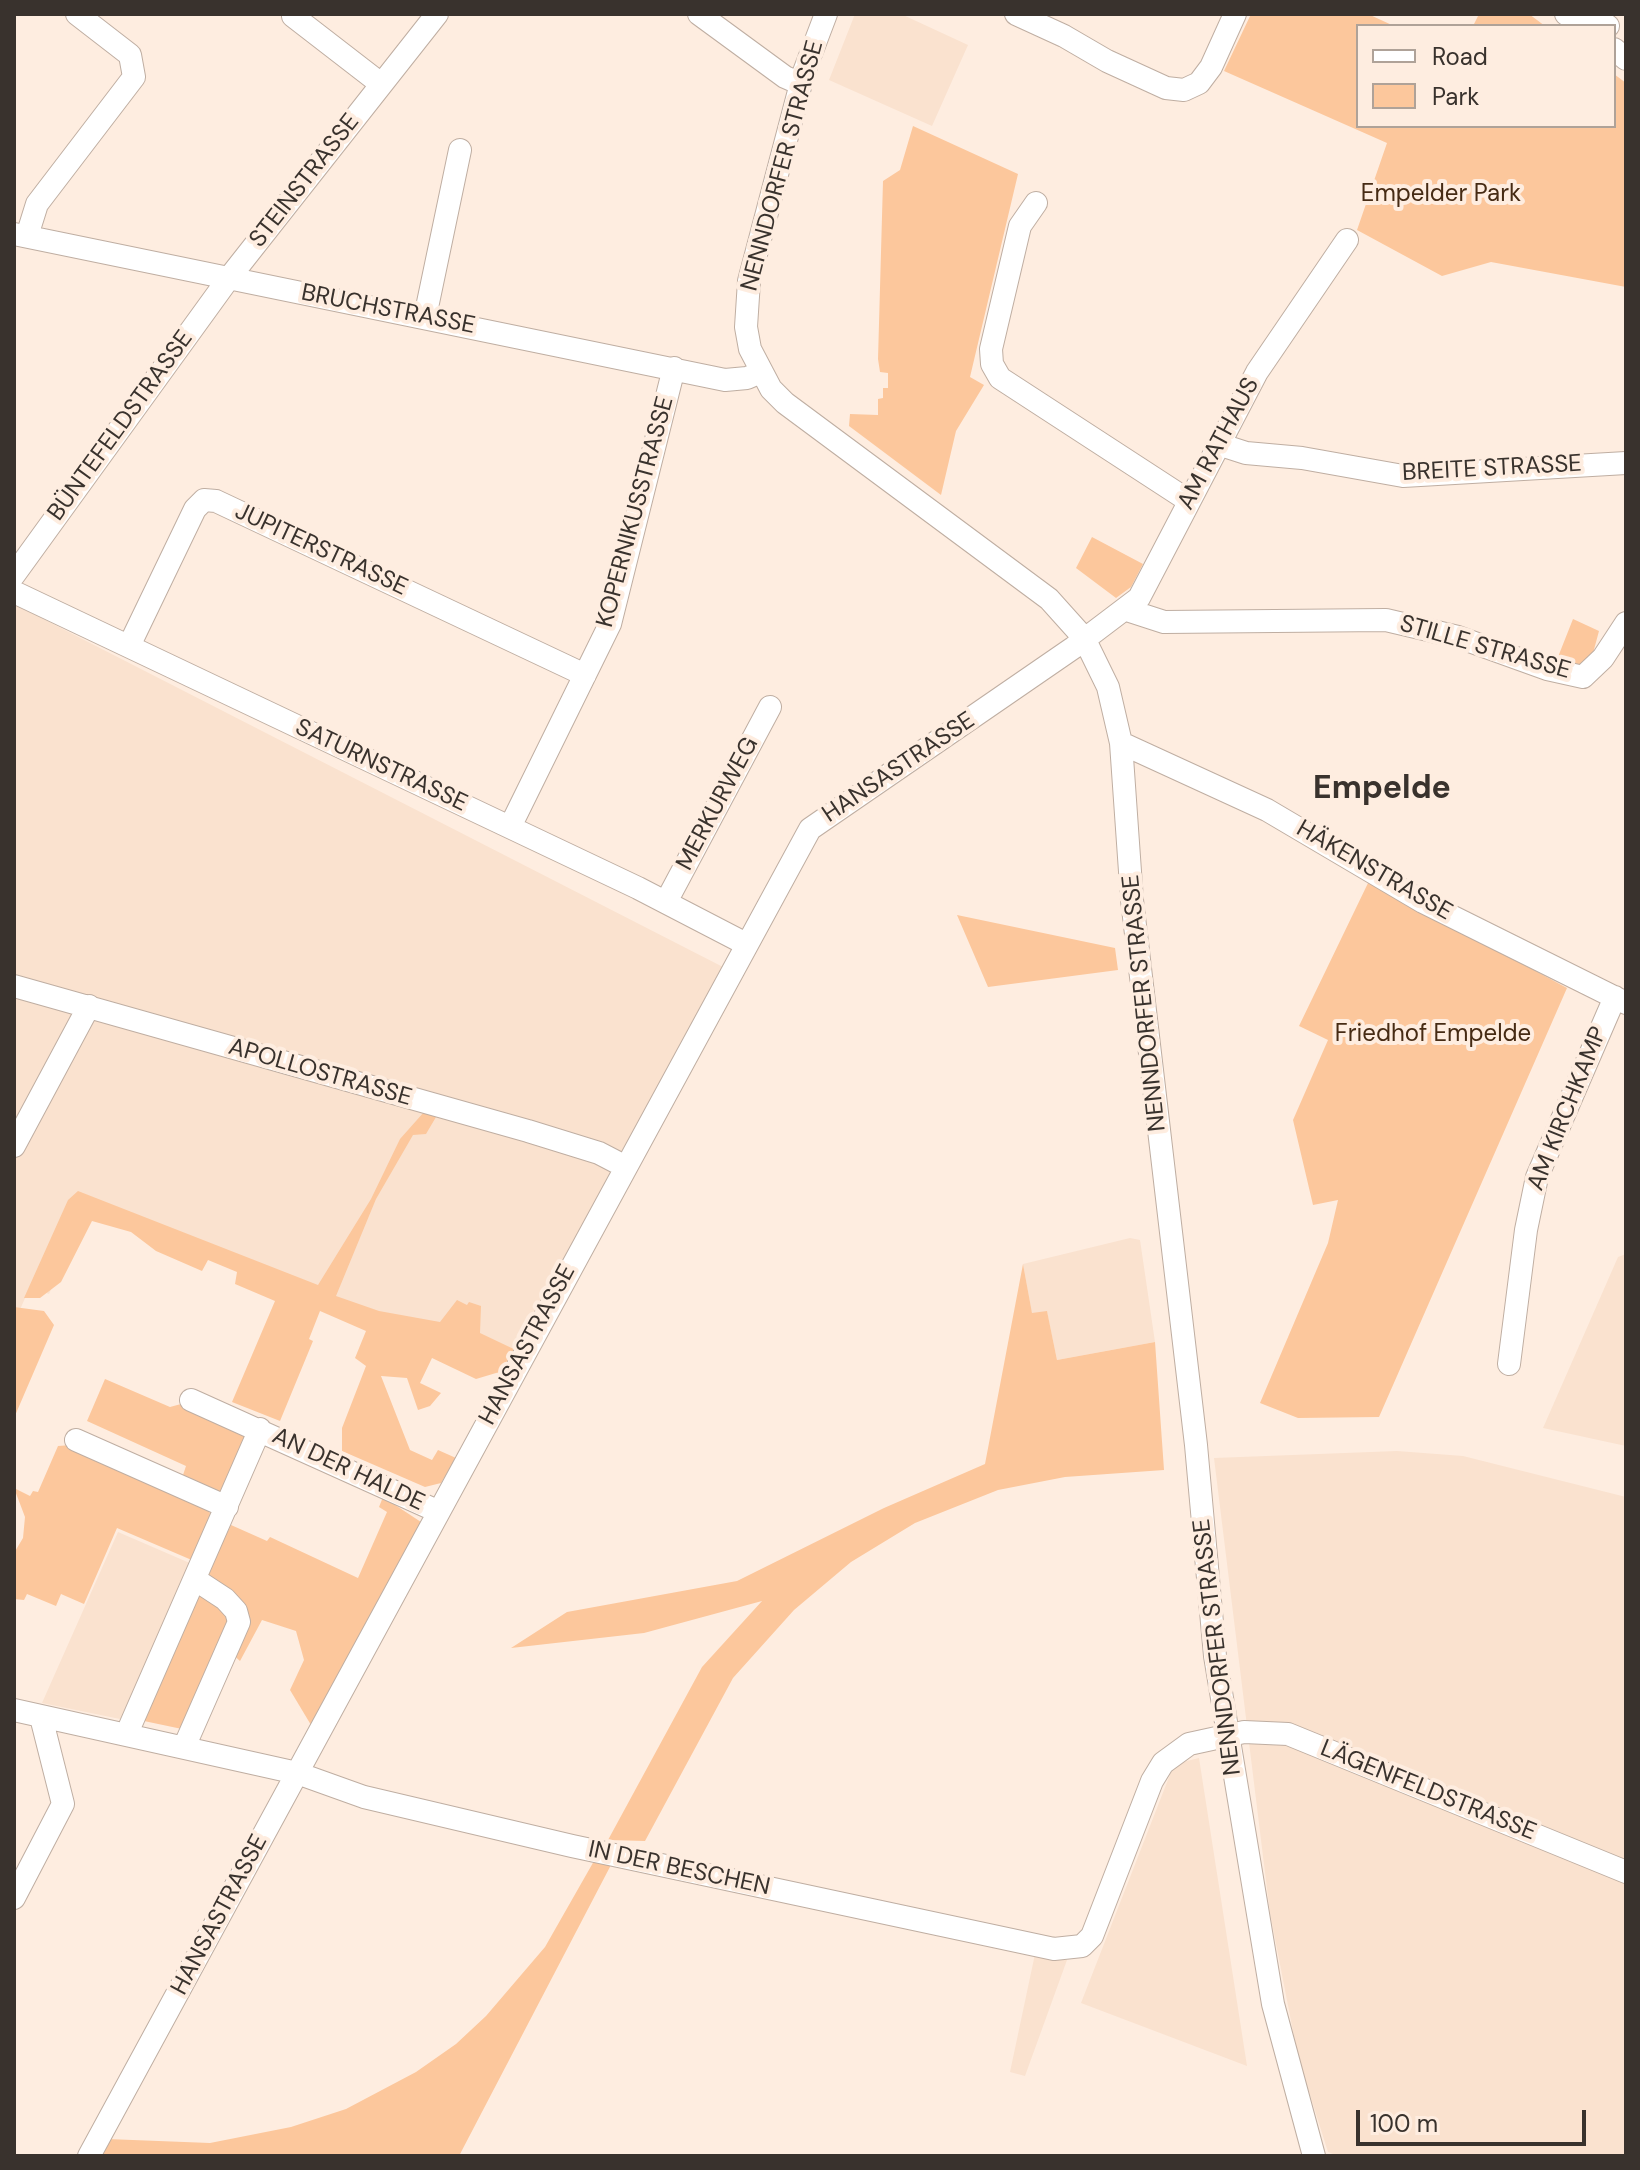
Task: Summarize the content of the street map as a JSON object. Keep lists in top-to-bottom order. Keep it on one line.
{"streets":{"street":["NENNDORFER STRASSE","STEINSTRASSE","BRUCHSTRASSE","BÜNTEFELDSTRASSE","AM RATHAUS","BREITE STRASSE","KOPERNIKUSSTRASSE","JUPITERSTRASSE","STILLE STRASSE","SATURNSTRASSE","HANSASTRASSE","MERKURWEG","HÄKENSTRASSE","APOLLOSTRASSE","AM KIRCHKAMP","AN DER HALDE","LÄGENFELDSTRASSE","IN DER BESCHEN"]},"crossings":[["NENNDORFER STRASSE","BRUCHSTRASSE"],["NENNDORFER STRASSE","AM RATHAUS"],["NENNDORFER STRASSE","HANSASTRASSE"],["NENNDORFER STRASSE","HÄKENSTRASSE"],["NENNDORFER STRASSE","LÄGENFELDSTRASSE"],["NENNDORFER STRASSE","IN DER BESCHEN"],["STEINSTRASSE","BRUCHSTRASSE"],["STEINSTRASSE","BÜNTEFELDSTRASSE"],["BRUCHSTRASSE","BÜNTEFELDSTRASSE"],["BRUCHSTRASSE","KOPERNIKUSSTRASSE"],["AM RATHAUS","BREITE STRASSE"],["AM RATHAUS","STILLE STRASSE"],["AM RATHAUS","HANSASTRASSE"],["KOPERNIKUSSTRASSE","JUPITERSTRASSE"],["KOPERNIKUSSTRASSE","SATURNSTRASSE"],["JUPITERSTRASSE","SATURNSTRASSE"],["SATURNSTRASSE","HANSASTRASSE"],["SATURNSTRASSE","MERKURWEG"],["HANSASTRASSE","APOLLOSTRASSE"],["HANSASTRASSE","AN DER HALDE"],["HANSASTRASSE","IN DER BESCHEN"],["HÄKENSTRASSE","AM KIRCHKAMP"],["AN DER HALDE","IN DER BESCHEN"],["LÄGENFELDSTRASSE","IN DER BESCHEN"]],"districts":["Empelde"],"parks":["Empelder Park","Friedhof Empelde"],"legend":["Road","Park"],"scale_bar":"100 m"}
